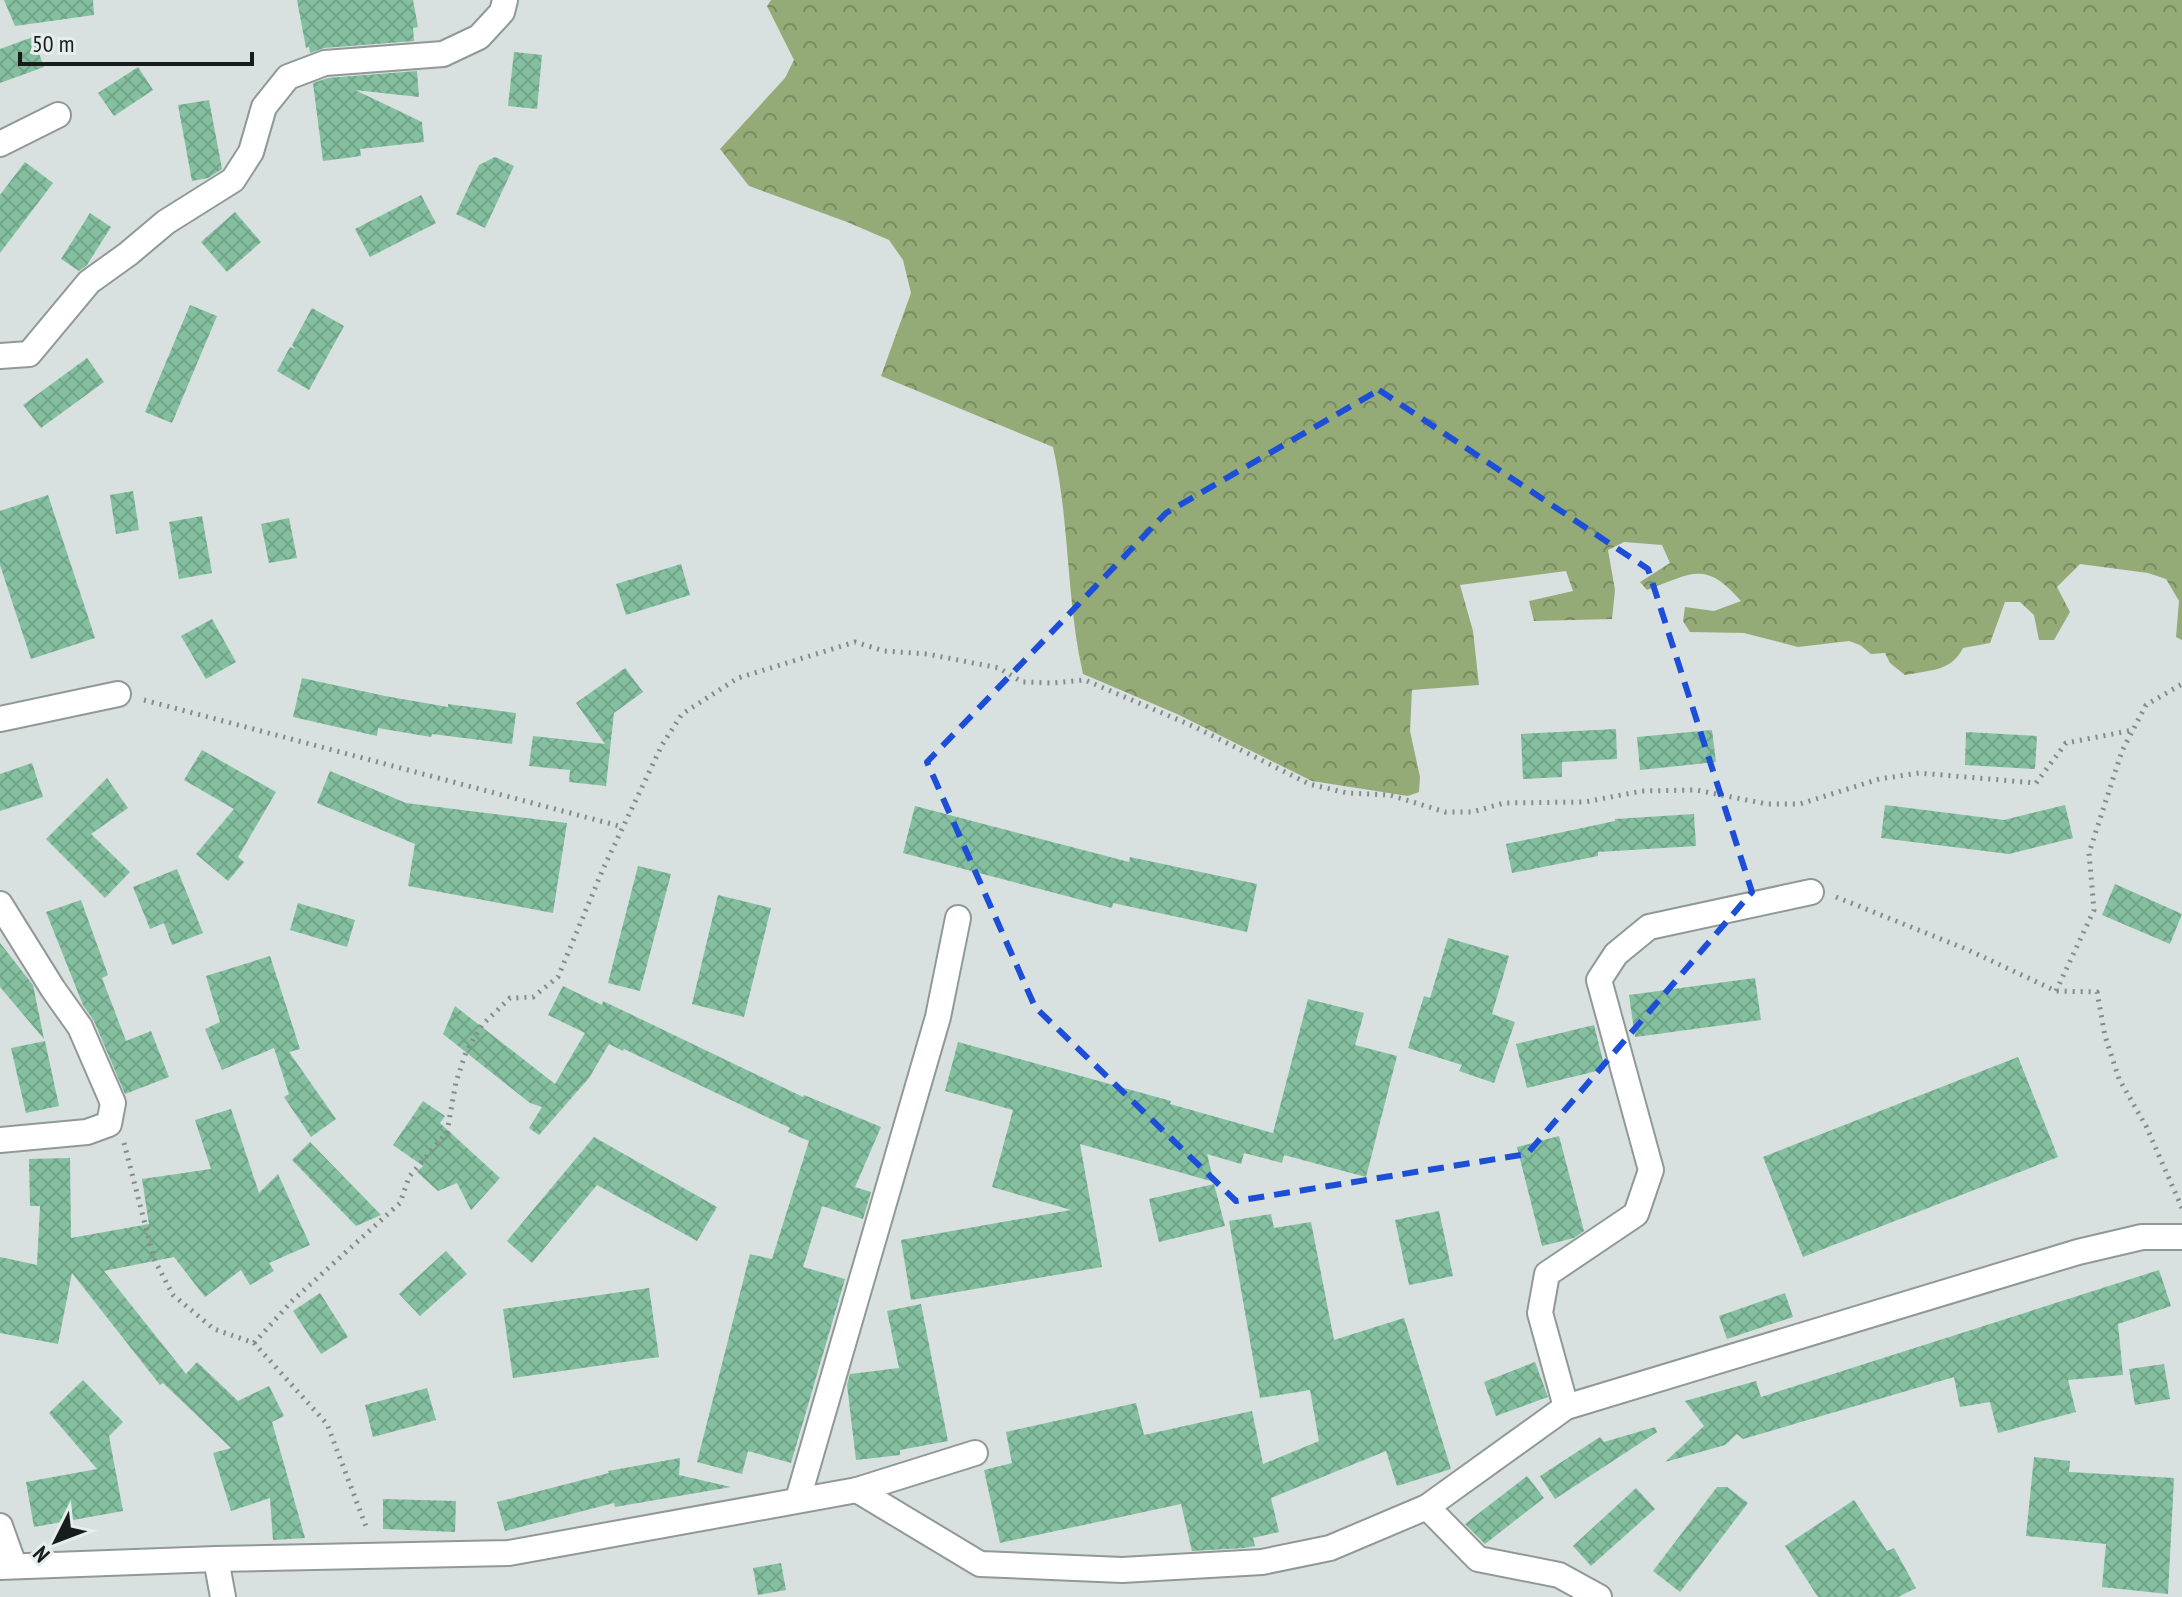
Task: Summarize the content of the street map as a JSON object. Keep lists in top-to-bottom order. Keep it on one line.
{"scale_bar":"50 m","north":"bottom left"}
